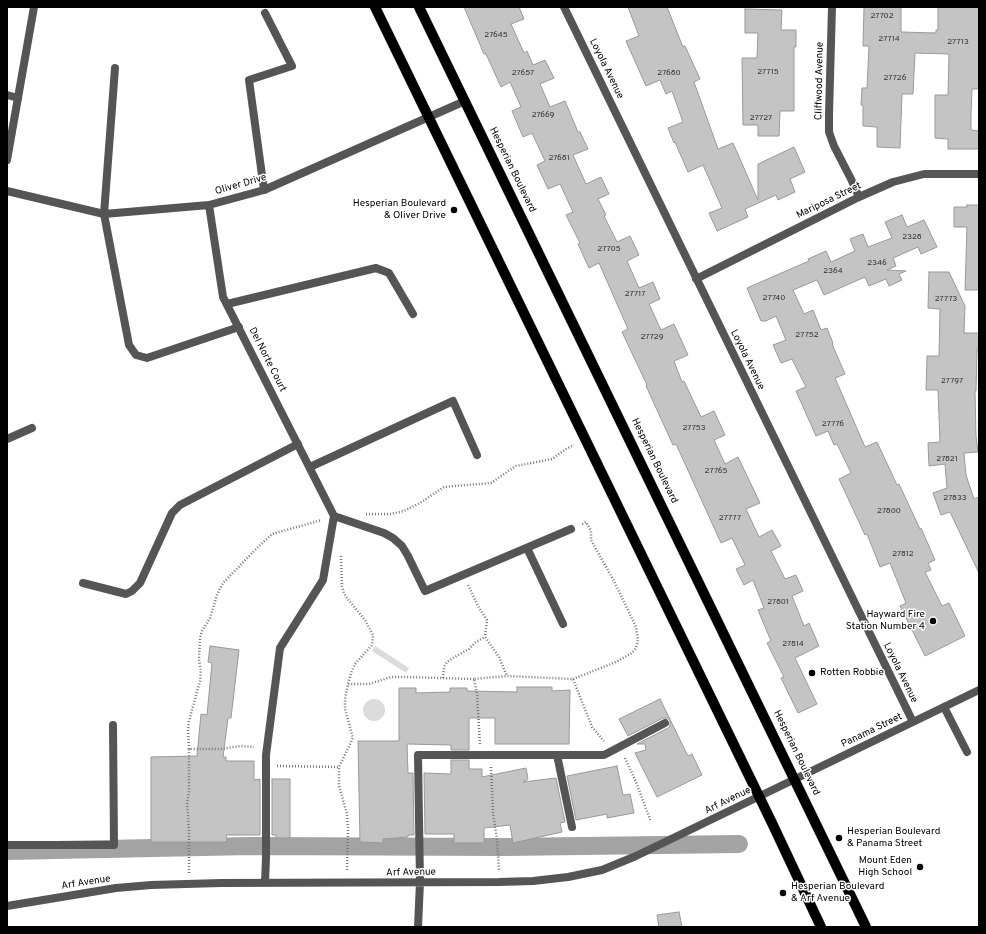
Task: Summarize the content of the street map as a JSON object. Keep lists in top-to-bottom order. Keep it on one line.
{"streets":{"main road":["Hesperian Boulevard"],"street":["Loyola Avenue","Cliffwood Avenue","Oliver Drive","Mariposa Street","Del Norte Court","Panama Street","Arf Avenue"]},"crossings":[["Loyola Avenue","Mariposa Street"],["Loyola Avenue","Panama Street"],["Cliffwood Avenue","Mariposa Street"],["Hesperian Boulevard","Oliver Drive"],["Hesperian Boulevard","Panama Street"],["Hesperian Boulevard","Arf Avenue"],["Oliver Drive","Del Norte Court"],["Panama Street","Arf Avenue"]],"places":["Hesperian Boulevard & Oliver Drive","Hayward Fire Station Number 4","Rotten Robbie","Hesperian Boulevard & Panama Street","Mount Eden High School","Hesperian Boulevard & Arf Avenue"],"house_numbers":["27702","27645","27714","27713","27715","27657","27680","27726","27669","27727","27681","2328","27705","2346","2364","27717","27740","27773","27752","27729","27797","27776","27753","27821","27765","27833","27800","27777","27812","27801","27814"]}
